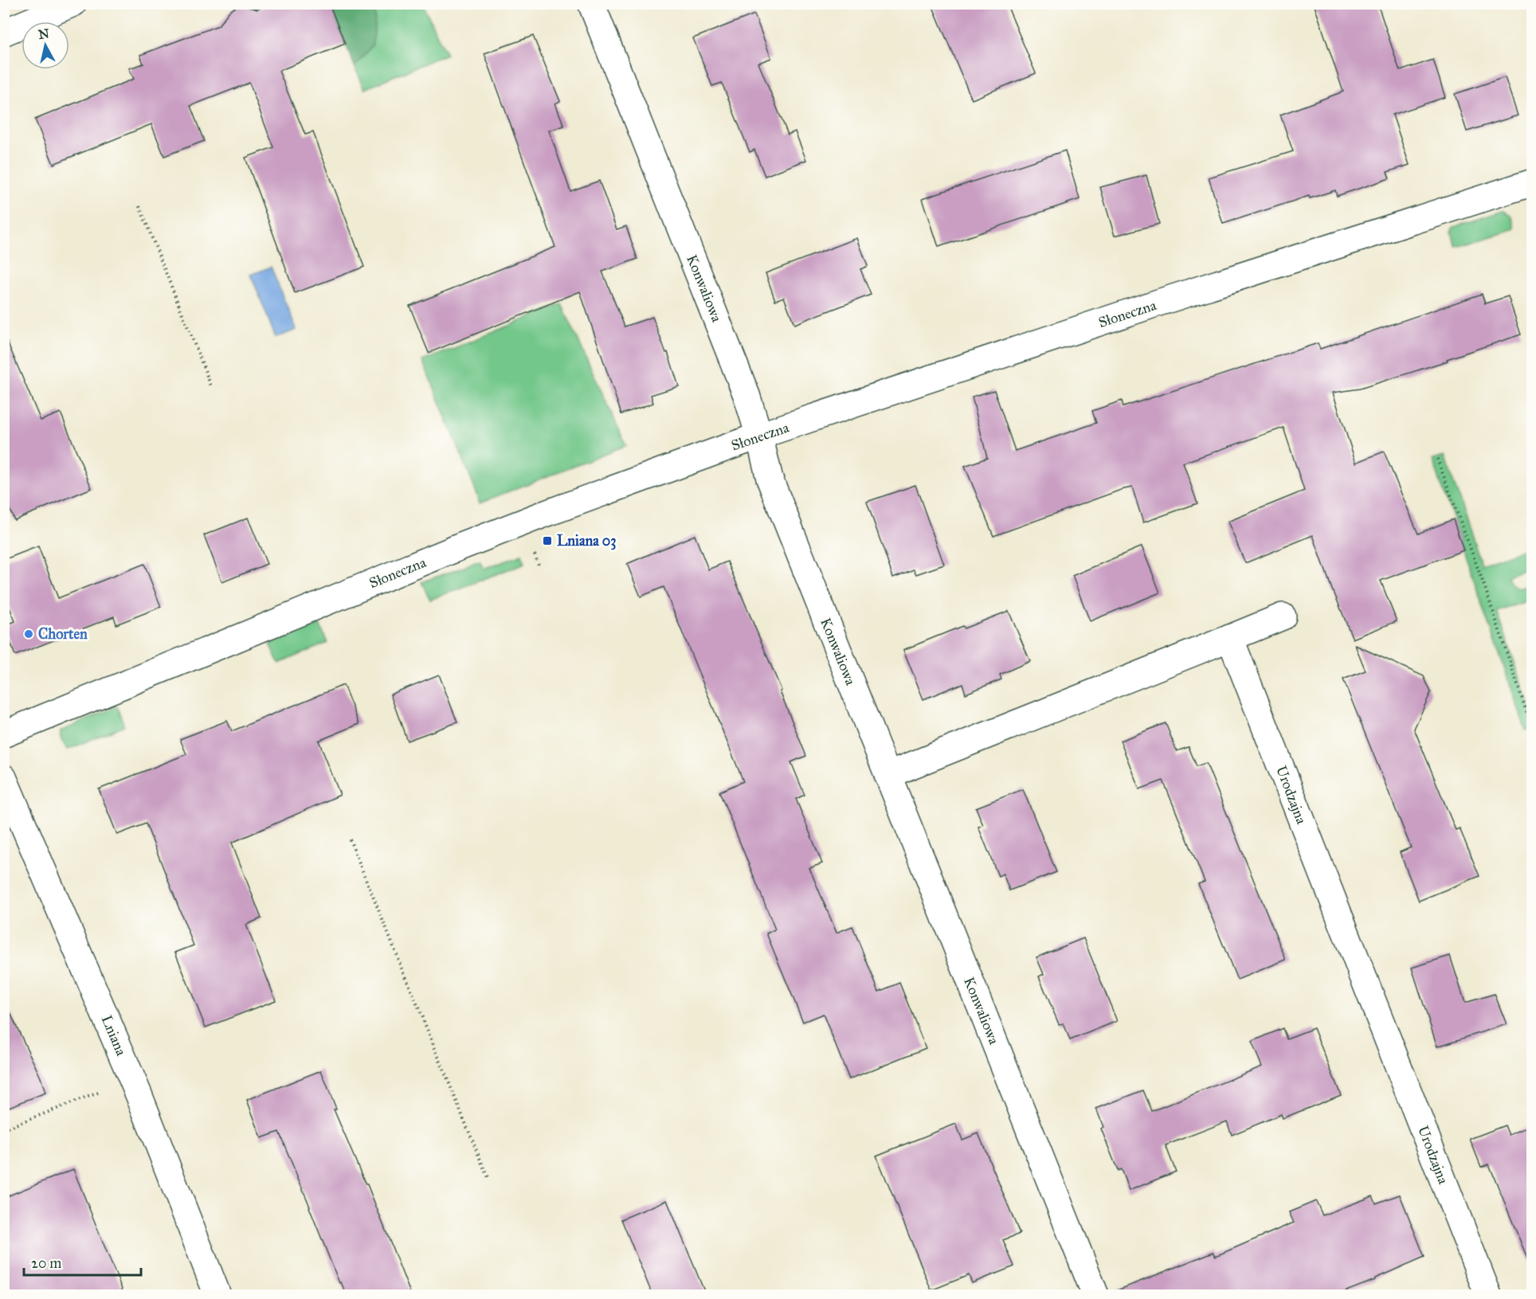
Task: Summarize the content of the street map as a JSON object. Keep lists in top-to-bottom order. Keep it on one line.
{"streets":{"street":["Konwaliowa","Słoneczna","Urodzajna","Lniana"]},"crossings":[["Konwaliowa","Słoneczna"]],"places":{"transit":["Lniana 03"],"other":["Chorten"]},"scale_bar":"20 m","north":"top"}
